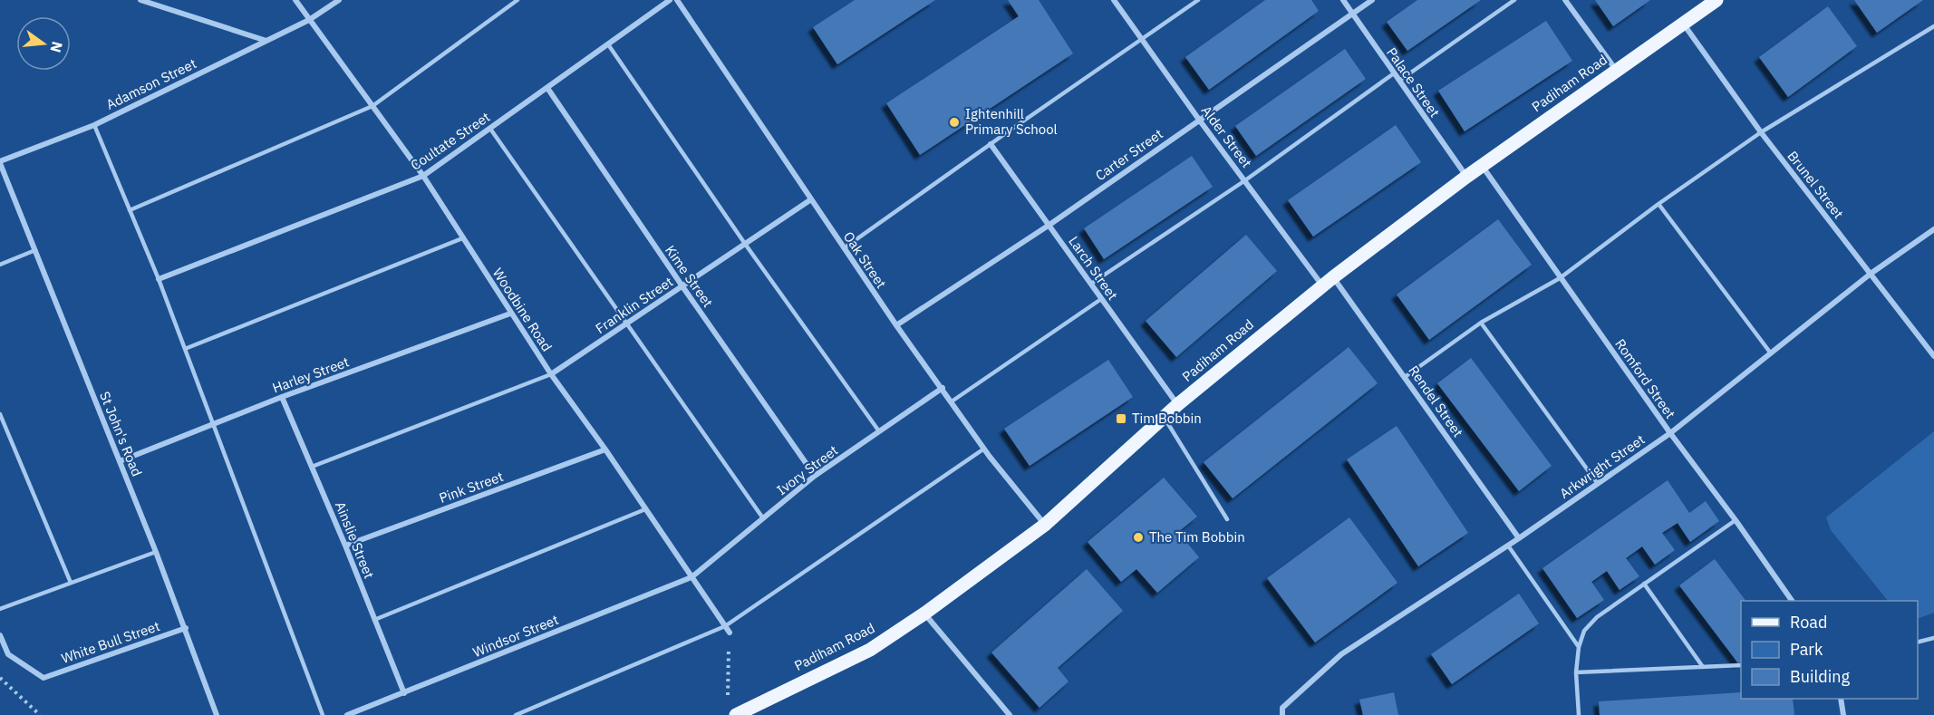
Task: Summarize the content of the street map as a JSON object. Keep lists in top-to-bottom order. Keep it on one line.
{"streets":{"main road":["Padiham Road"],"street":["Palace Street","Adamson Street","Alder Street","Coultate Street","Carter Street","Brunel Street","Oak Street","Larch Street","Kime Street","Franklin Street","Woodbine Road","Harley Street","Romford Street","Rendel Street","St John's Road","Arkwright Street","Ivory Street","Pink Street","Ainslie Street","Windsor Street","White Bull Street"]},"crossings":[["Palace Street","Padiham Road"],["Palace Street","Carter Street"],["Padiham Road","Alder Street"],["Padiham Road","Brunel Street"],["Padiham Road","Oak Street"],["Padiham Road","Larch Street"],["Padiham Road","Romford Street"],["Padiham Road","Rendel Street"],["Adamson Street","Woodbine Road"],["Adamson Street","St John's Road"],["Alder Street","Carter Street"],["Alder Street","Rendel Street"],["Coultate Street","Kime Street"],["Coultate Street","Woodbine Road"],["Carter Street","Oak Street"],["Carter Street","Larch Street"],["Brunel Street","Arkwright Street"],["Oak Street","Franklin Street"],["Oak Street","Ivory Street"],["Kime Street","Franklin Street"],["Kime Street","Ivory Street"],["Franklin Street","Woodbine Road"],["Woodbine Road","Harley Street"],["Woodbine Road","Ivory Street"],["Woodbine Road","Pink Street"],["Woodbine Road","Windsor Street"],["Harley Street","St John's Road"],["Harley Street","Ainslie Street"],["Romford Street","Arkwright Street"],["Rendel Street","Arkwright Street"],["St John's Road","White Bull Street"],["Ivory Street","Windsor Street"],["Pink Street","Ainslie Street"],["Ainslie Street","Windsor Street"]],"places":{"other":["Ightenhill Primary School","The Tim Bobbin"],"transit":["Tim Bobbin"]},"legend":["Road","Park","Building"],"north":"right"}
